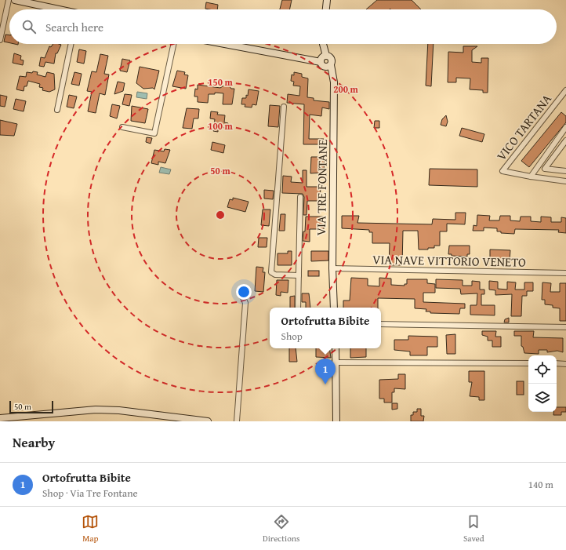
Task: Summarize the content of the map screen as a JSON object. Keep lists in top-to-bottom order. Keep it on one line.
{"streets":{"street":["VICO TARTANA","VIA TRE FONTANE","VIA NAVE VITTORIO VENETO"]},"crossings":[["VIA TRE FONTANE","VIA NAVE VITTORIO VENETO"]],"scale_bar":"50 m","page":{"search":"Search here","popup":["Ortofrutta Bibite","Shop"],"pins":"1","scale":"50 m","heading":"Nearby","list":[{"mark":"1","name":"Ortofrutta Bibite","note":"Shop · Via Tre Fontane","value":"140 m"}],"nav":["Map","Directions","Saved"]},"rings":["150 m","200 m","100 m","50 m"]}
